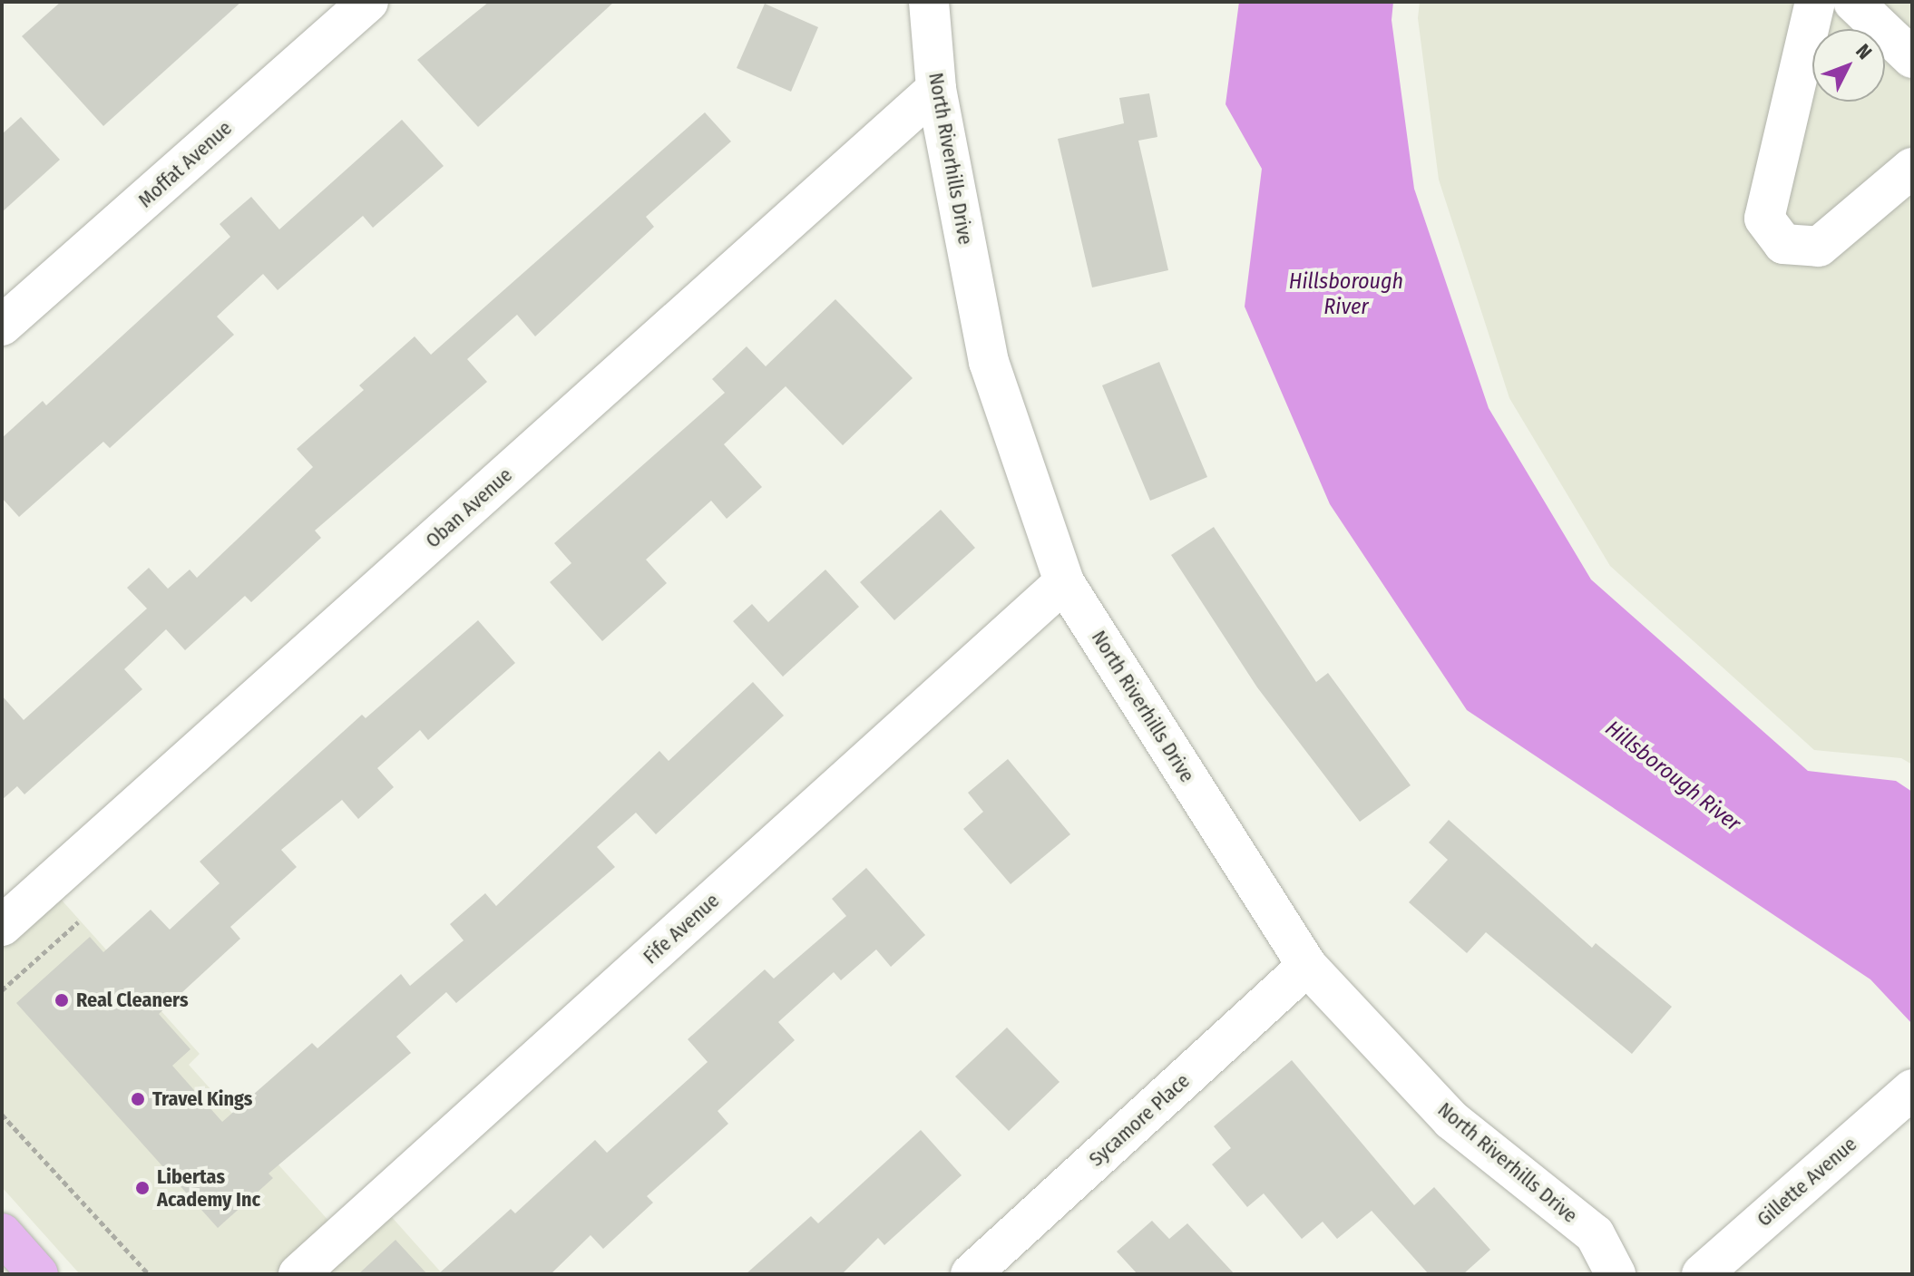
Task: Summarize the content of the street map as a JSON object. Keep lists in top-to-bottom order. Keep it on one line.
{"streets":{"street":["North Riverhills Drive","Moffat Avenue","Oban Avenue","Fife Avenue","Sycamore Place","Gillette Avenue"]},"crossings":[["North Riverhills Drive","Oban Avenue"],["North Riverhills Drive","Fife Avenue"],["North Riverhills Drive","Sycamore Place"]],"water":["Hillsborough River"],"places":["Real Cleaners","Travel Kings","Libertas Academy Inc"],"north":"top right"}
